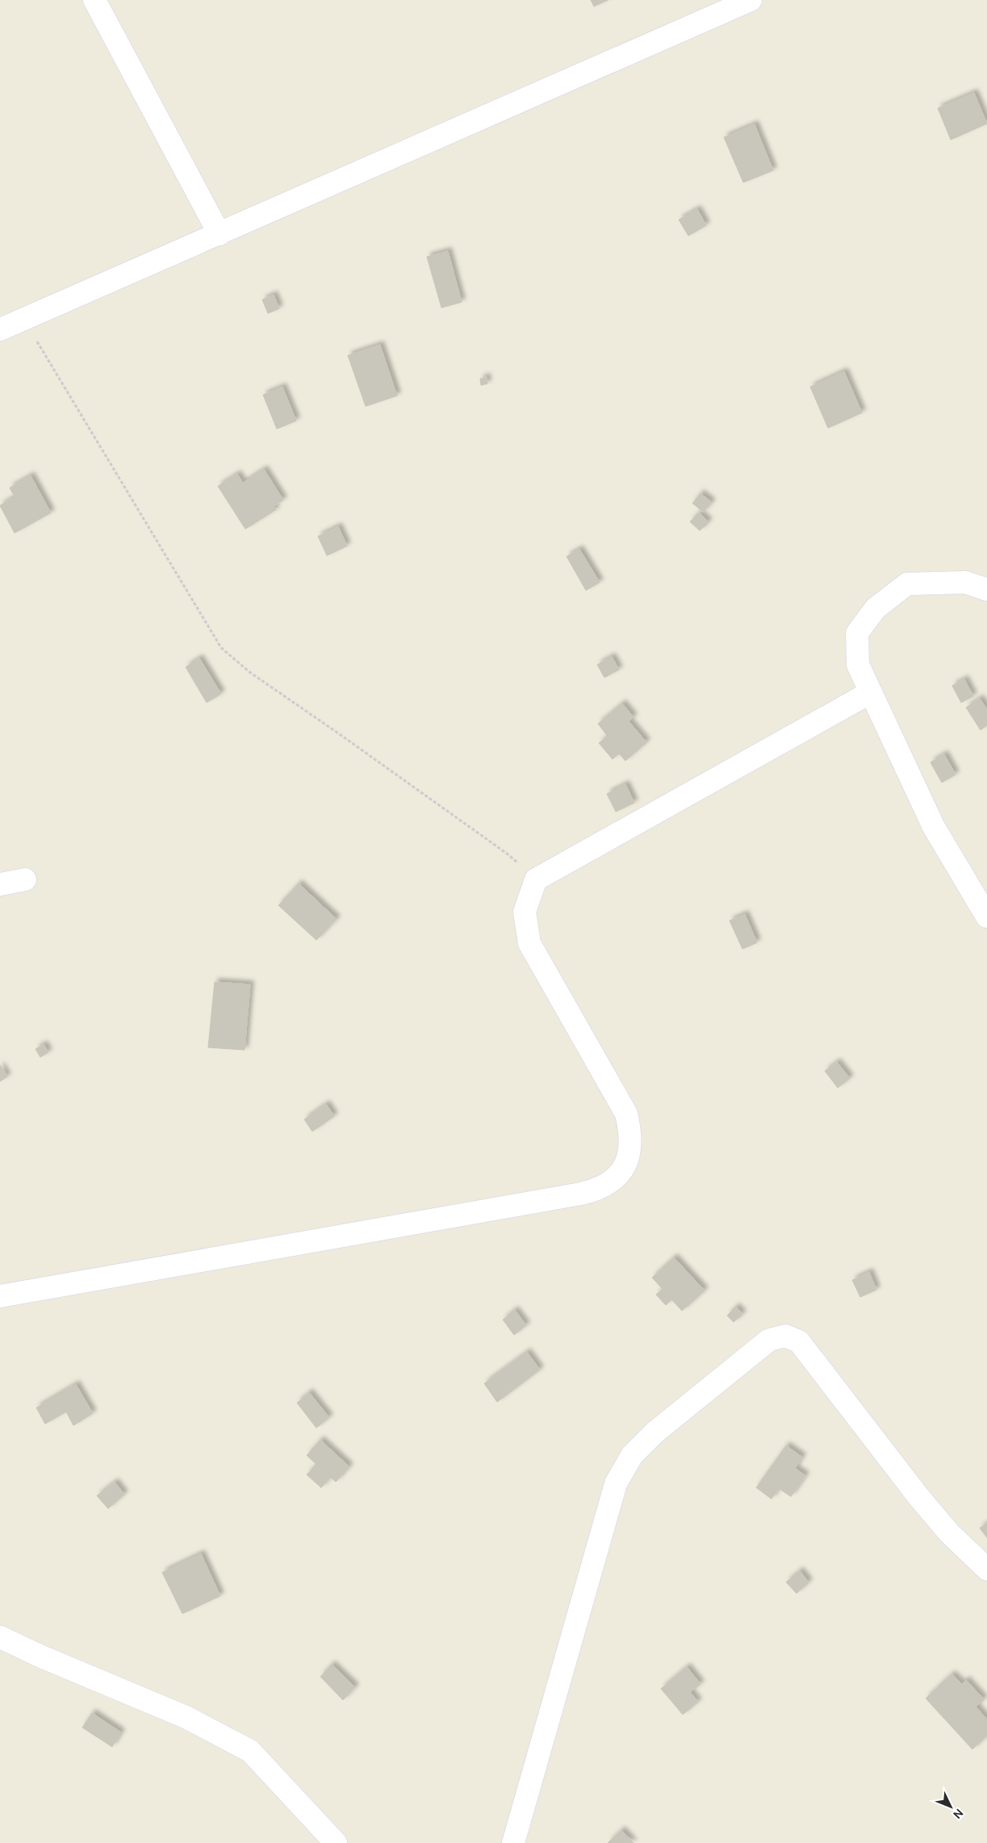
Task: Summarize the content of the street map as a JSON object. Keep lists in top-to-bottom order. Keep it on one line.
{"north":"bottom right"}
